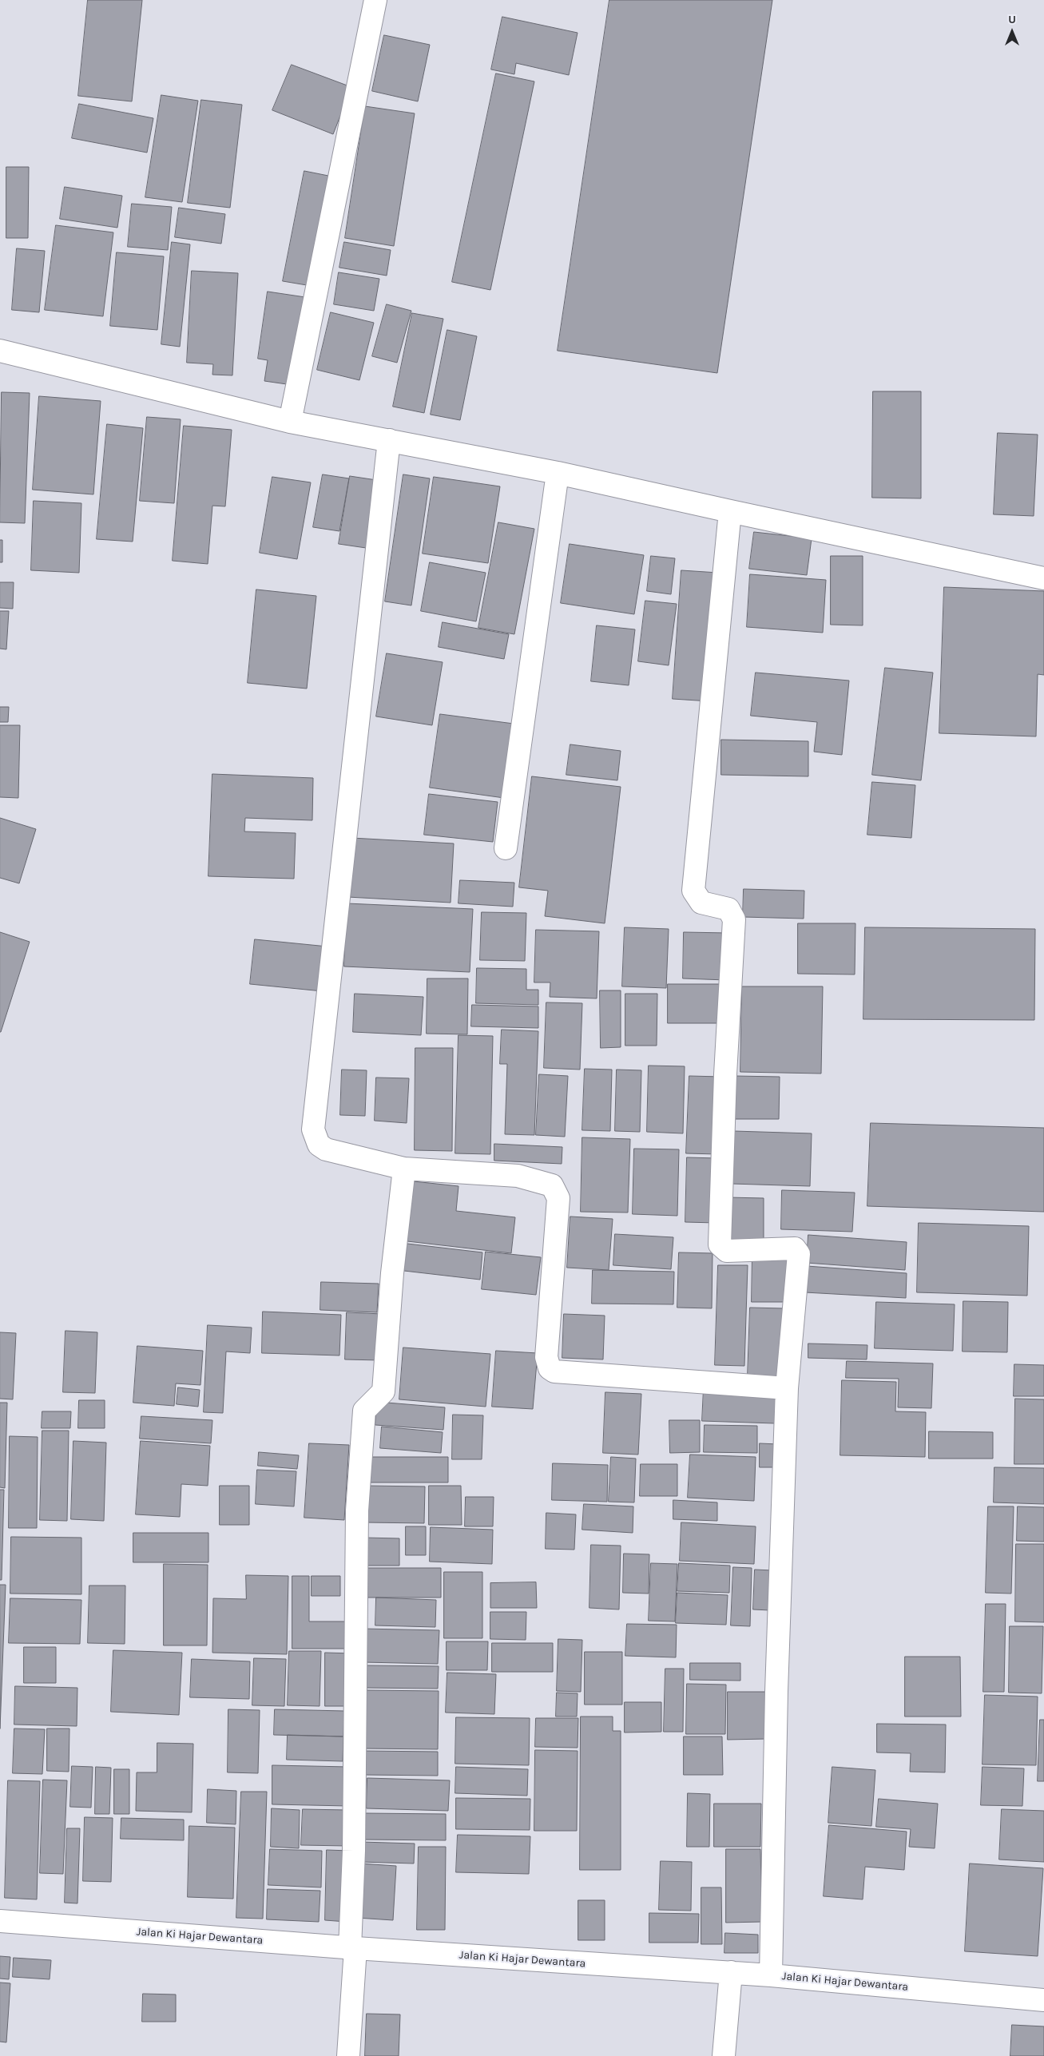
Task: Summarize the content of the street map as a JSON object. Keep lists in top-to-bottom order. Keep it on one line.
{"streets":{"street":["Jalan Ki Hajar Dewantara"]},"north":"top"}
